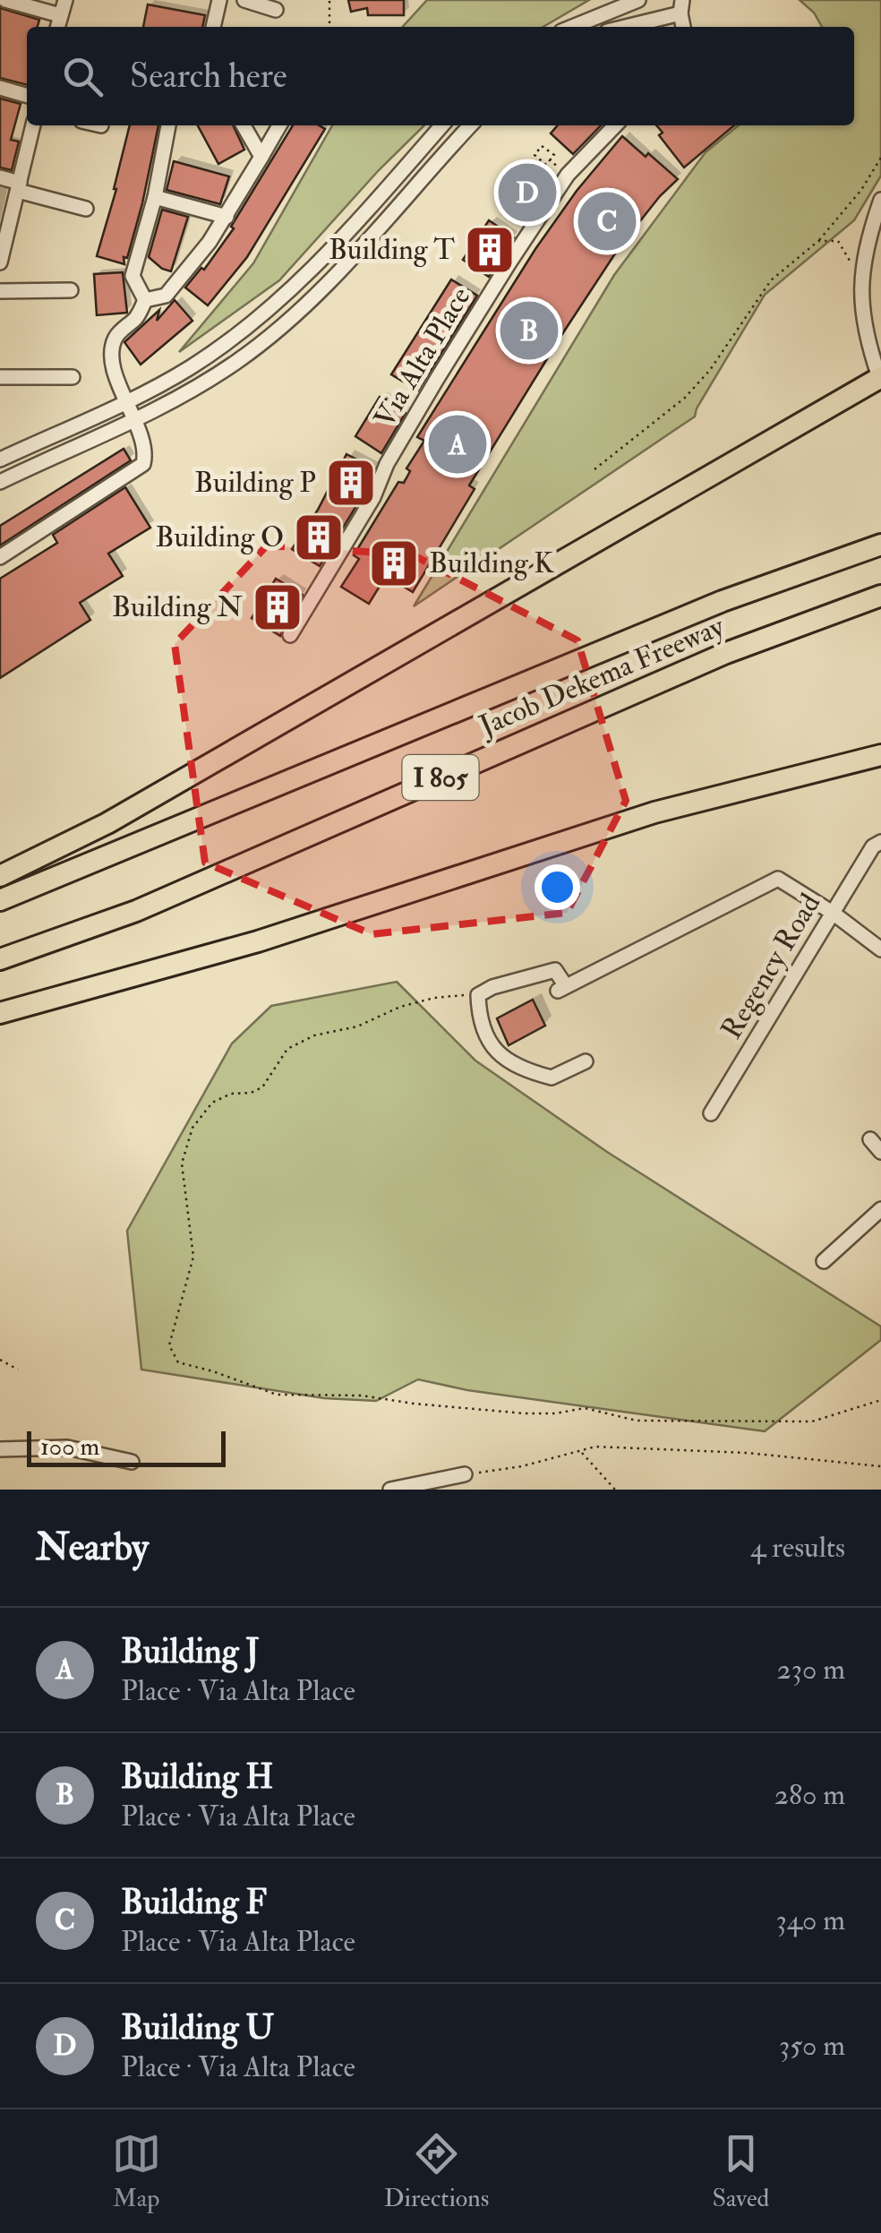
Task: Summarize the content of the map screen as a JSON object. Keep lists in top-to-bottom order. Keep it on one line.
{"streets":{"highway":["Jacob Dekema Freeway","I 805"],"street":["Via Alta Place","Regency Road"]},"places":{"building":["Building T","Building P","Building O","Building K","Building N"]},"scale_bar":"100 m","page":{"search":"Search here","pins":["D","C","B","A"],"scale":"100 m","heading":["Nearby","4 results"],"list":[{"mark":"A","name":"Building J","note":"Place · Via Alta Place","value":"230 m"},{"mark":"B","name":"Building H","note":"Place · Via Alta Place","value":"280 m"},{"mark":"C","name":"Building F","note":"Place · Via Alta Place","value":"340 m"},{"mark":"D","name":"Building U","note":"Place · Via Alta Place","value":"350 m"}],"nav":["Map","Directions","Saved"]}}
